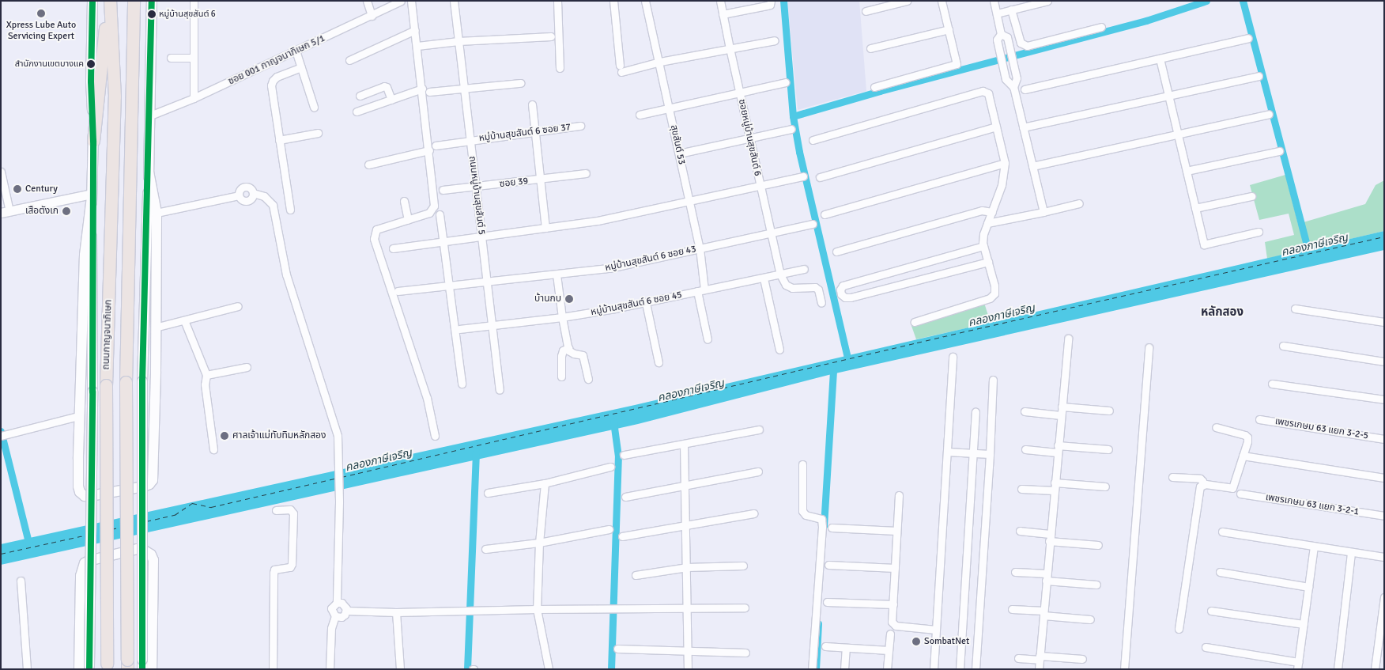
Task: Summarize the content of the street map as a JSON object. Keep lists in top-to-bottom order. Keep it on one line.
{"streets":{"highway":["ถนนกาญจนาภิเษก"],"street":["ซอย 001 กาญจนาภิเษก 5/1","หมู่บ้านสุขสันต์ 6 ซอย 37","ซอยหมู่บ้านสุขสันต์ 6","สุขสันต์ 53","ซอย 39","ถนนหมู่บ้านสุขสันต์ 5","หมู่บ้านสุขสันต์ 6 ซอย 43","หมู่บ้านสุขสันต์ 6 ซอย 45","เพชรเกษม 63 แยก 3-2-5","เพชรเกษม 63 แยก 3-2-1"]},"crossings":[["หมู่บ้านสุขสันต์ 6 ซอย 37","ถนนหมู่บ้านสุขสันต์ 5"],["ซอยหมู่บ้านสุขสันต์ 6","หมู่บ้านสุขสันต์ 6 ซอย 43"],["ซอยหมู่บ้านสุขสันต์ 6","หมู่บ้านสุขสันต์ 6 ซอย 45"],["สุขสันต์ 53","หมู่บ้านสุขสันต์ 6 ซอย 43"],["สุขสันต์ 53","หมู่บ้านสุขสันต์ 6 ซอย 45"],["ซอย 39","ถนนหมู่บ้านสุขสันต์ 5"],["ถนนหมู่บ้านสุขสันต์ 5","หมู่บ้านสุขสันต์ 6 ซอย 43"],["ถนนหมู่บ้านสุขสันต์ 5","หมู่บ้านสุขสันต์ 6 ซอย 45"]],"districts":["หลักสอง"],"water":["คลองภาษีเจริญ"],"places":["Xpress Lube Auto Servicing Expert","หมู่บ้านสุขสันต์ 6","สำนักงานเขตบางแค","Century","เสือตังเก","บ้านกบ","ศาลเจ้าแม่ทับทิมหลักสอง","SombatNet"]}
